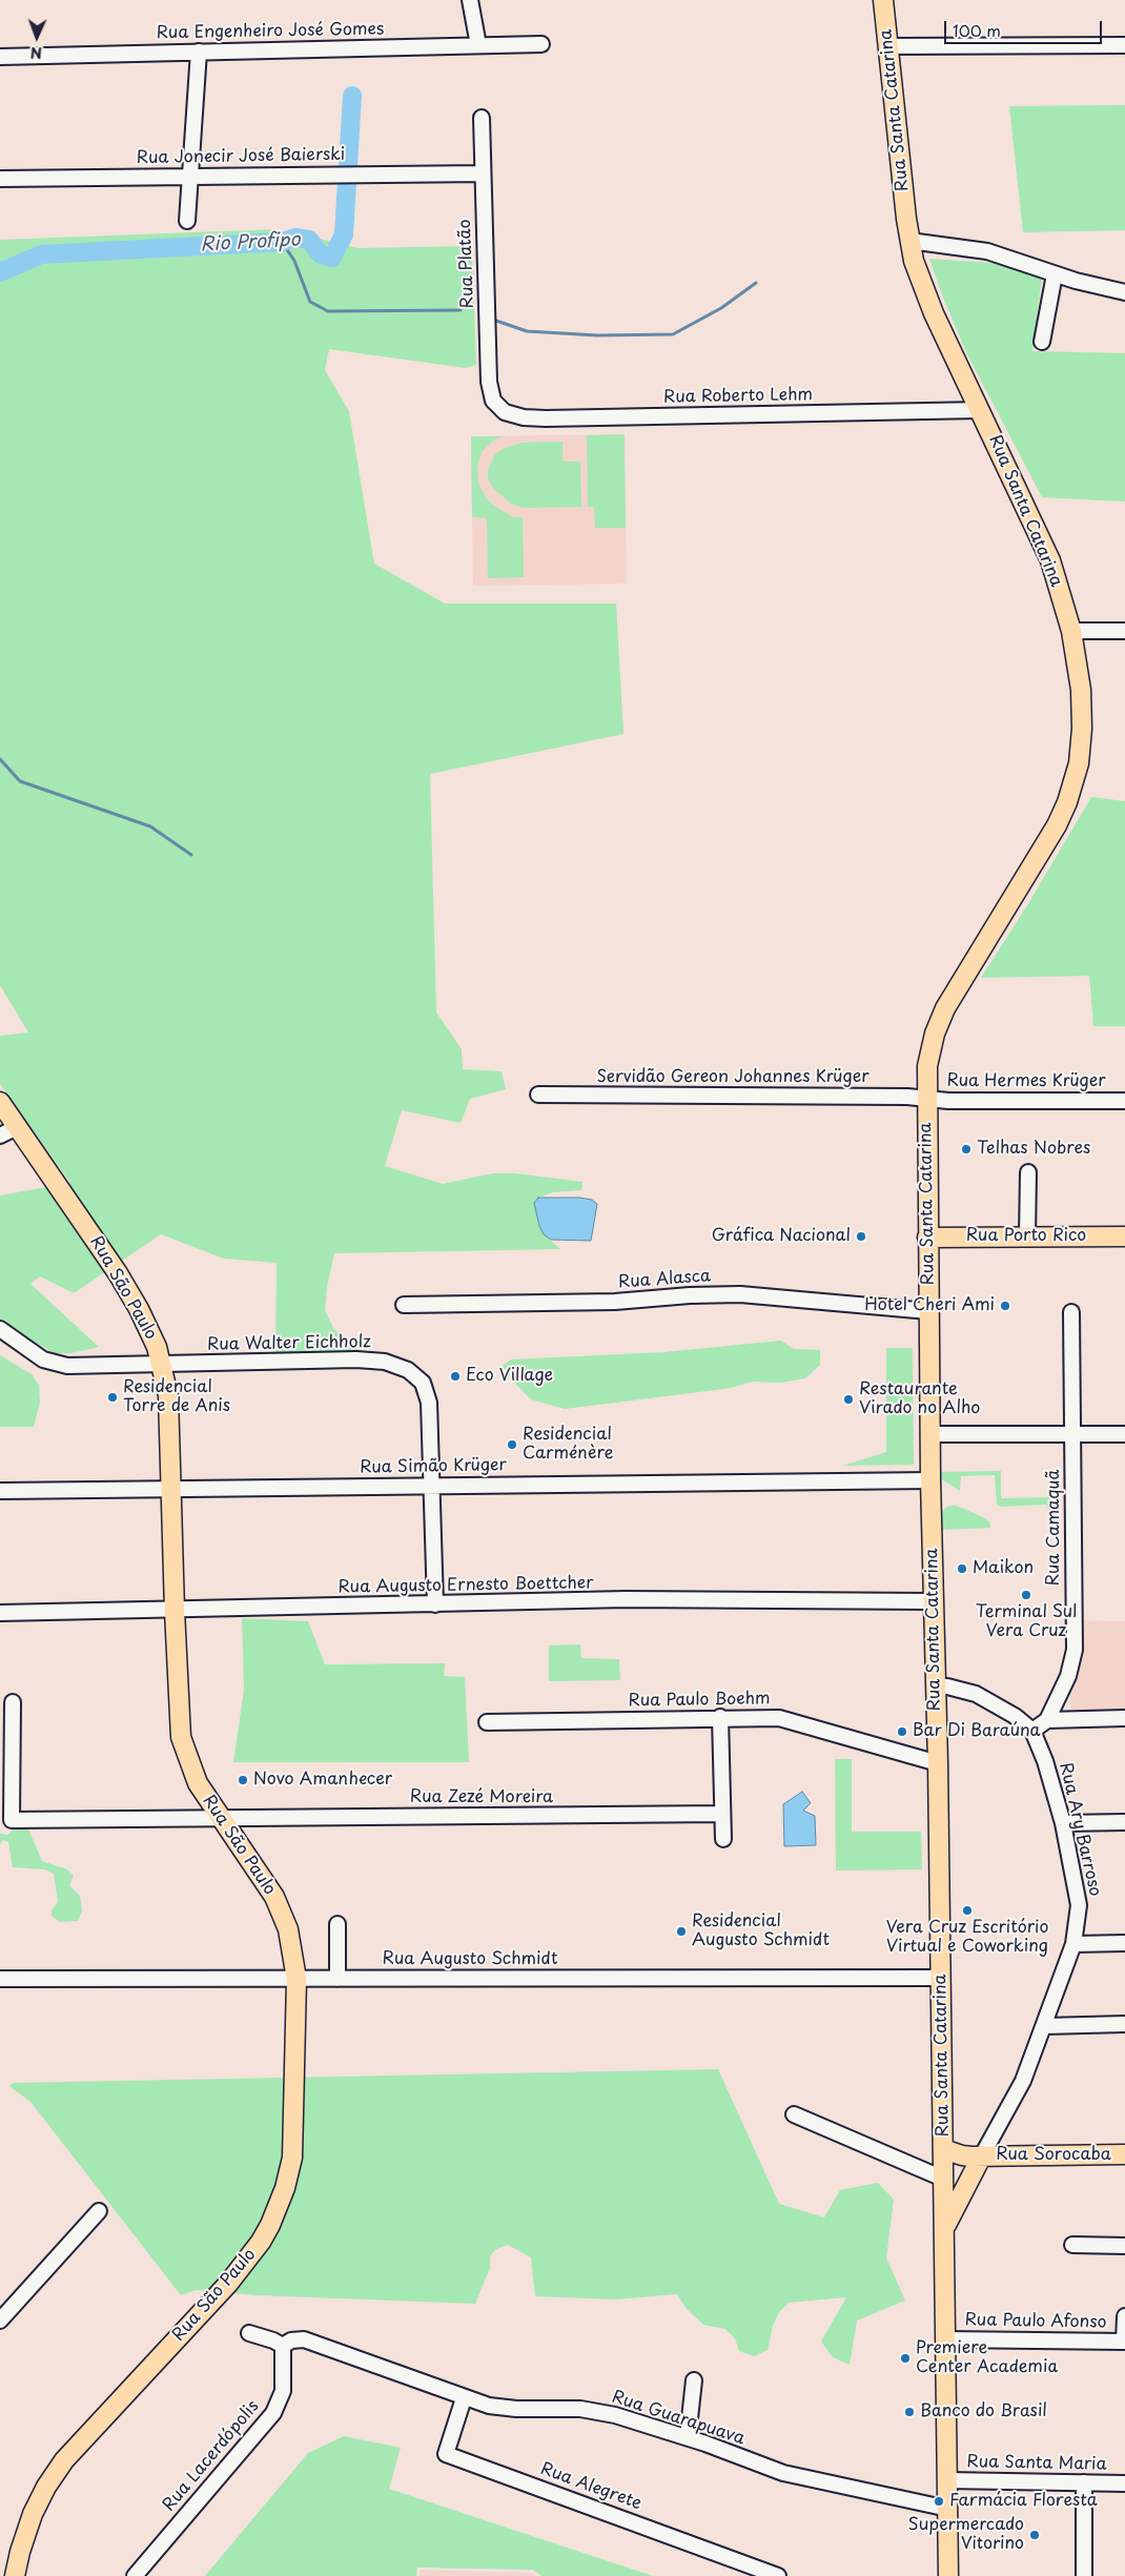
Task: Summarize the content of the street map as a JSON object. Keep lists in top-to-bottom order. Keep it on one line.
{"streets":{"main road":["Rua Santa Catarina","Rua Porto Rico","Rua São Paulo","Rua Sorocaba"],"street":["Rua Engenheiro José Gomes","Rua Jonecir José Baierski","Rua Platão","Rua Roberto Lehm","Servidão Gereon Johannes Krüger","Rua Hermes Krüger","Rua Alasca","Rua Walter Eichholz","Rua Simão Krüger","Rua Camaquã","Rua Augusto Ernesto Boettcher","Rua Paulo Boehm","Rua Zezé Moreira","Rua Ary Barroso","Rua Augusto Schmidt","Rua Paulo Afonso","Rua Guarapuava","Rua Lacerdópolis","Rua Santa Maria","Rua Alegrete"]},"crossings":[["Rua Santa Catarina","Rua Roberto Lehm"],["Rua Santa Catarina","Servidão Gereon Johannes Krüger"],["Rua Santa Catarina","Rua Hermes Krüger"],["Rua Santa Catarina","Rua Porto Rico"],["Rua Santa Catarina","Rua Alasca"],["Rua Santa Catarina","Rua Simão Krüger"],["Rua Santa Catarina","Rua Augusto Ernesto Boettcher"],["Rua Santa Catarina","Rua Paulo Boehm"],["Rua Santa Catarina","Rua Ary Barroso"],["Rua Santa Catarina","Rua Augusto Schmidt"],["Rua Santa Catarina","Rua Sorocaba"],["Rua Santa Catarina","Rua Paulo Afonso"],["Rua Santa Catarina","Rua Guarapuava"],["Rua Santa Catarina","Rua Santa Maria"],["Rua Jonecir José Baierski","Rua Platão"],["Rua Platão","Rua Roberto Lehm"],["Servidão Gereon Johannes Krüger","Rua Hermes Krüger"],["Rua São Paulo","Rua Walter Eichholz"],["Rua São Paulo","Rua Simão Krüger"],["Rua São Paulo","Rua Augusto Ernesto Boettcher"],["Rua São Paulo","Rua Zezé Moreira"],["Rua São Paulo","Rua Augusto Schmidt"],["Rua Walter Eichholz","Rua Simão Krüger"],["Rua Walter Eichholz","Rua Augusto Ernesto Boettcher"],["Rua Camaquã","Rua Ary Barroso"],["Rua Ary Barroso","Rua Sorocaba"],["Rua Guarapuava","Rua Lacerdópolis"],["Rua Guarapuava","Rua Alegrete"]],"water":["Rio Profipo"],"places":["Telhas Nobres","Gráfica Nacional","Hotel Cheri Ami","Eco Village","Residencial Torre de Anis","Restaurante Virado no Alho","Residencial Carménère","Maikon","Terminal Sul Vera Cruz","Bar Di Baraúna","Novo Amanhecer","Vera Cruz Escritório Virtual e Coworking","Residencial Augusto Schmidt","Premiere Center Academia","Banco do Brasil","Farmácia Floresta","Supermercado Vitorino"],"scale_bar":"100 m","north":"bottom"}
